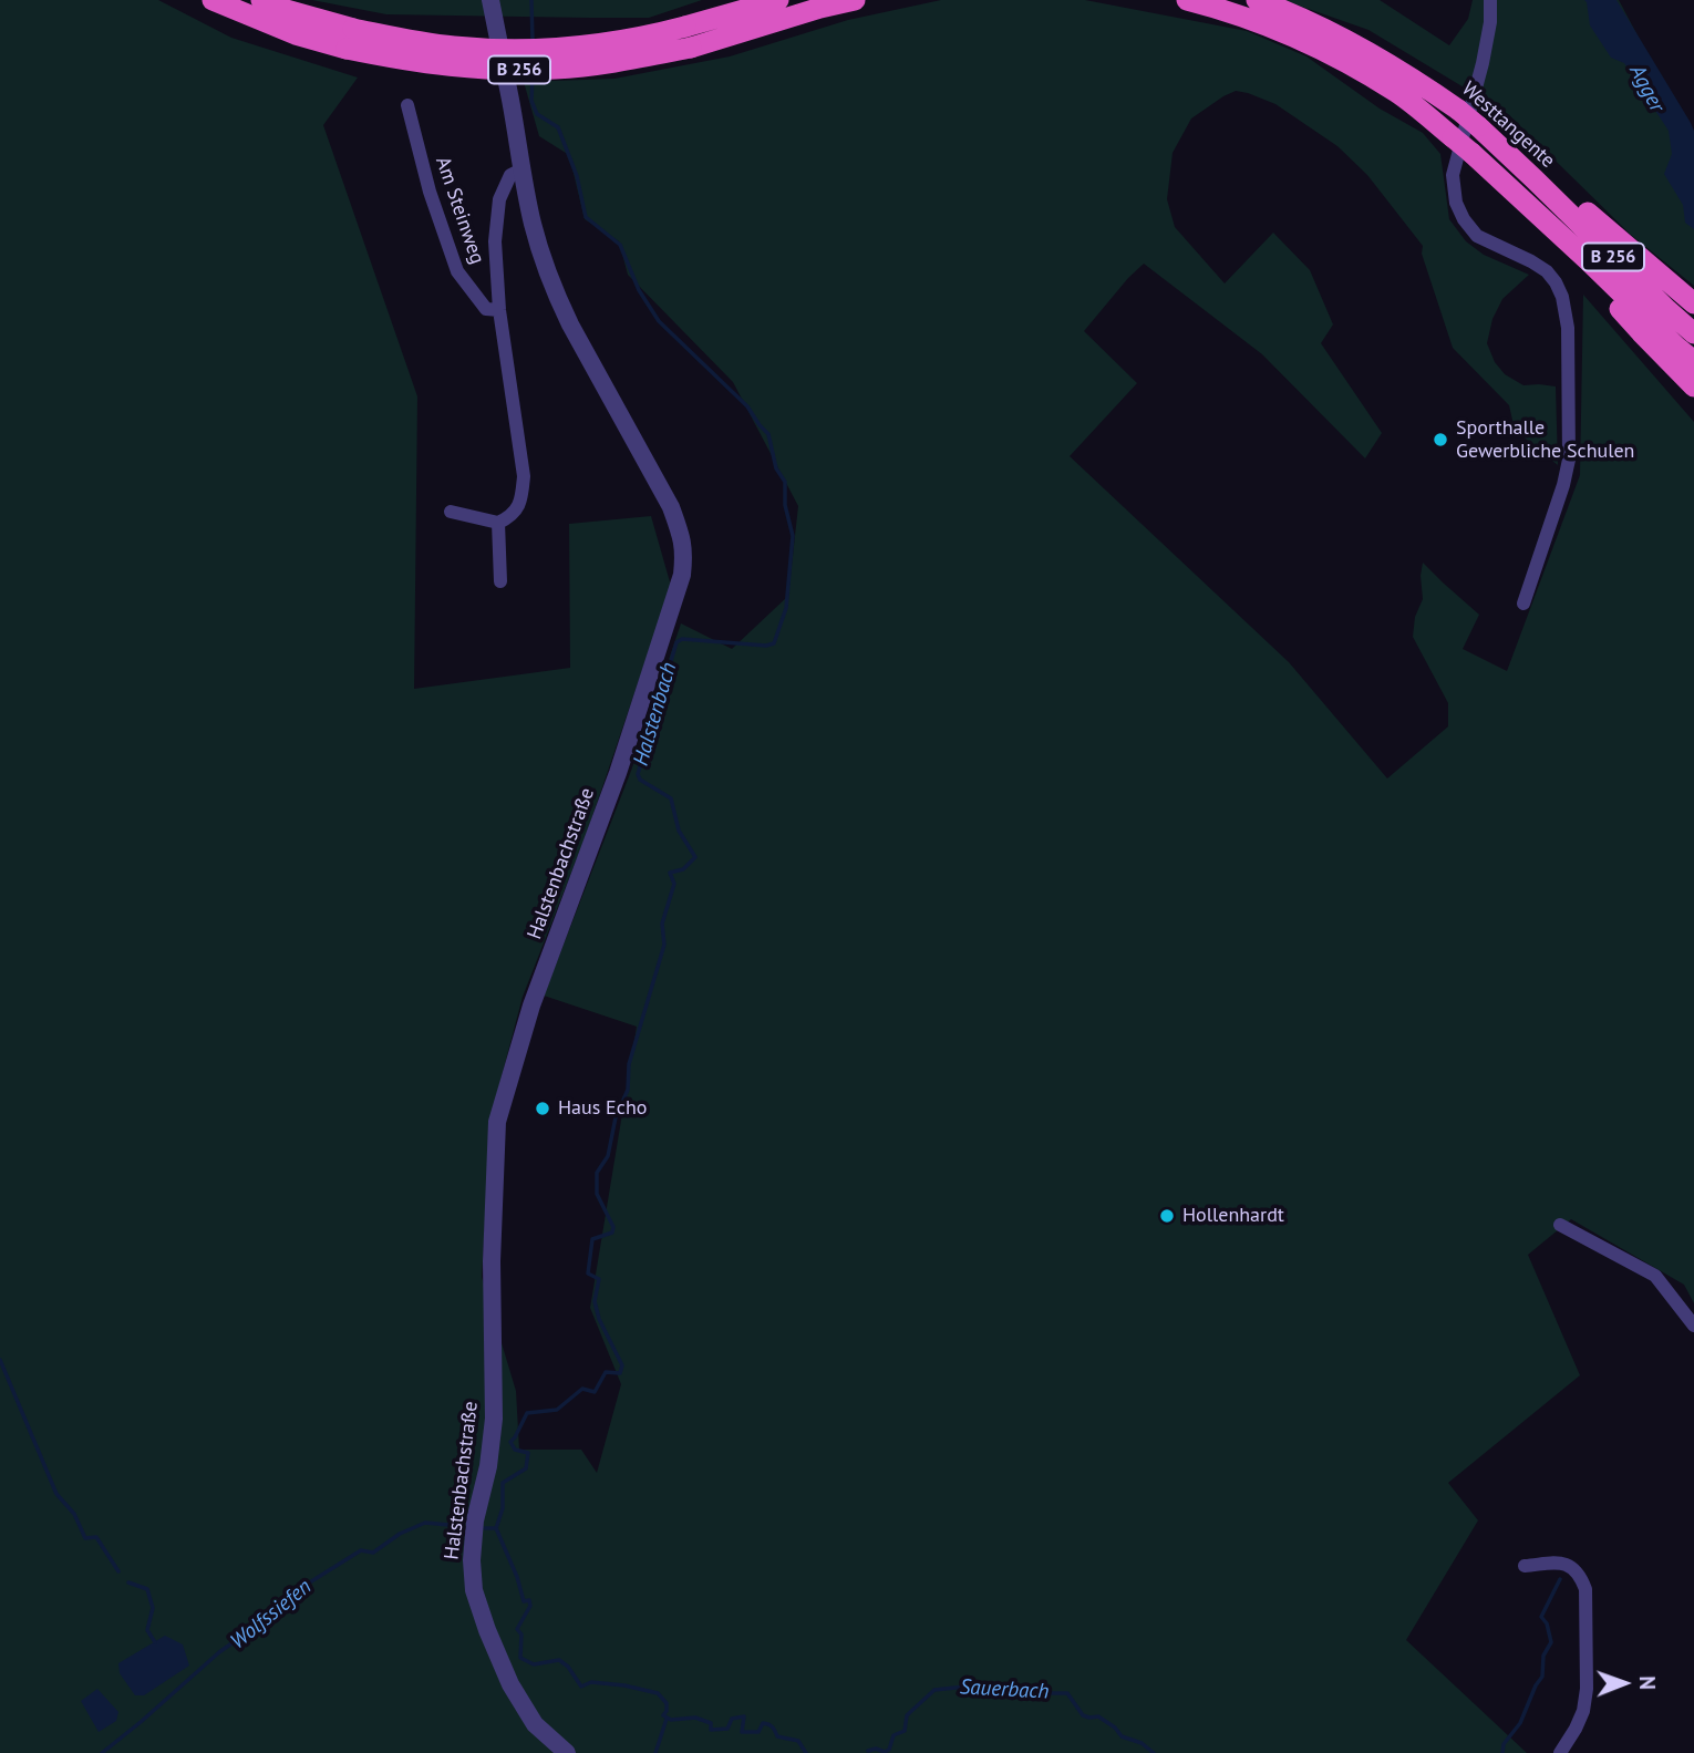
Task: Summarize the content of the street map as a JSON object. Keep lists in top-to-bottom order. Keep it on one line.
{"streets":{"highway":["B 256","Westtangente"],"street":["Am Steinweg","Halstenbachstraße"]},"crossings":[["B 256","Westtangente"],["Am Steinweg","Halstenbachstraße"]],"water":["Agger","Halstenbach","Wolfssiefen","Sauerbach"],"places":["Sporthalle Gewerbliche Schulen","Haus Echo","Hollenhardt"],"north":"right"}
